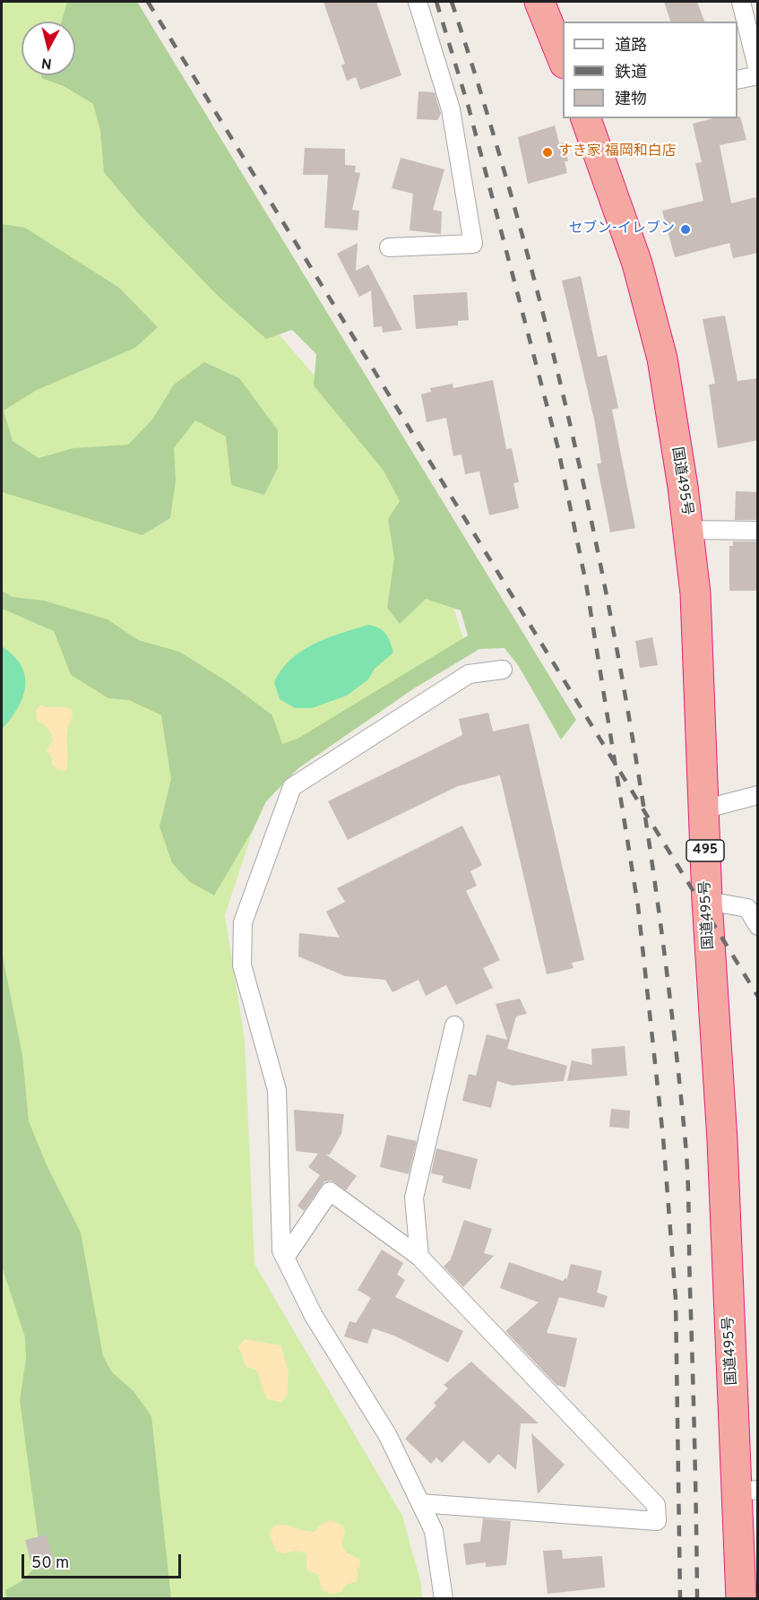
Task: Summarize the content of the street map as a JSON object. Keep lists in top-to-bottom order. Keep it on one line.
{"streets":{"highway":["国道495号","495"]},"places":["すき家 福岡和白店","セブン-イレブン"],"legend":["道路","鉄道","建物"],"scale_bar":"50 m","north":"bottom"}
